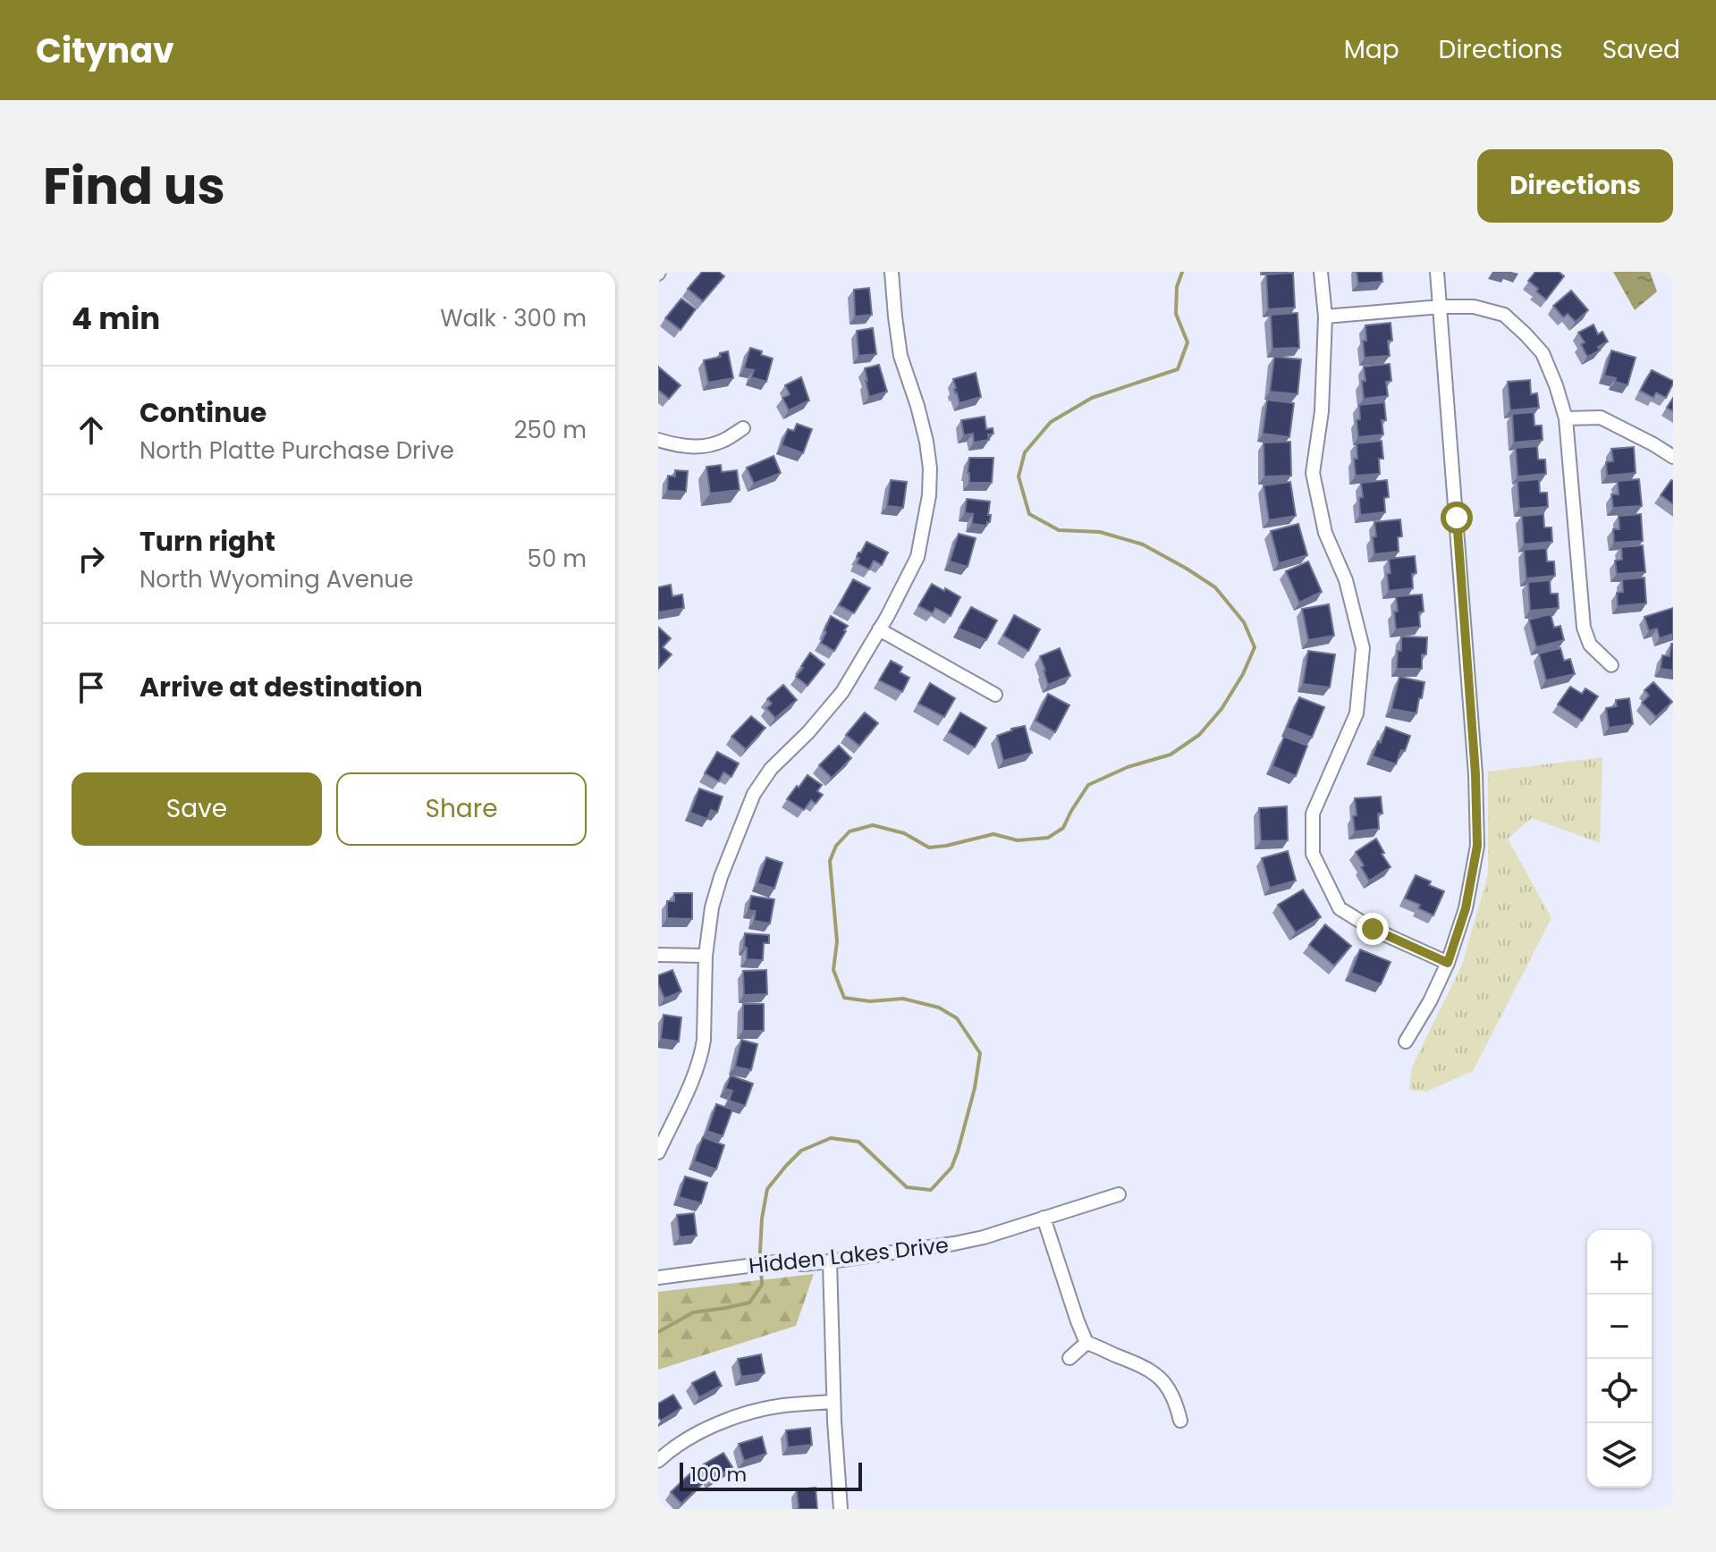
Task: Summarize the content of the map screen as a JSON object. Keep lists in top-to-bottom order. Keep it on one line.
{"streets":{"street":["Hidden Lakes Drive"]},"scale_bar":"100 m","page":{"header":"Citynav","nav":["Map","Directions","Saved"],"title":"Find us","buttons":["Directions",["Save","Share"]],"heading":["4 min","Walk · 300 m"],"list":[["Continue","North Platte Purchase Drive","250 m"],["Turn right","North Wyoming Avenue","50 m"],"Arrive at destination"],"map_buttons":["+","−"],"scale":"100 m"}}
